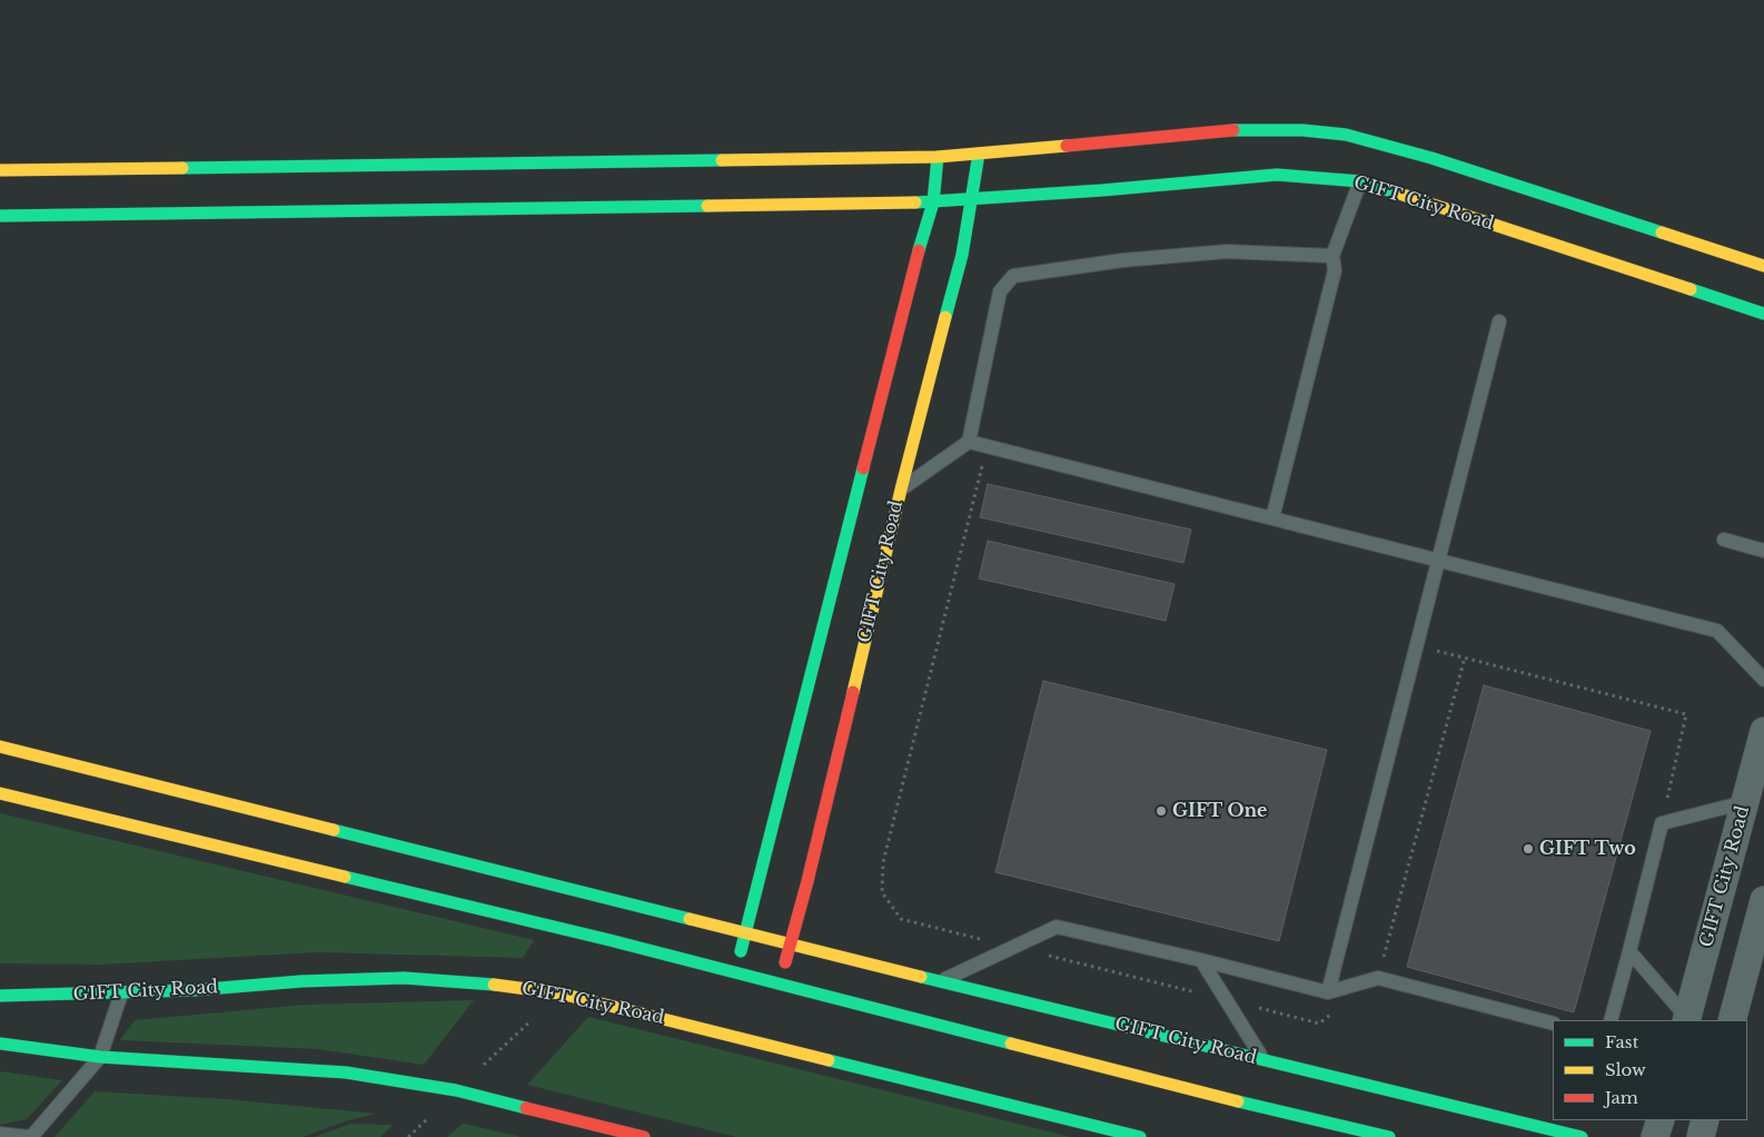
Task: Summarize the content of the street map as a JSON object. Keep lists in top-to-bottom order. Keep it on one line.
{"streets":{"street":["GIFT City Road"]},"places":["GIFT One","GIFT Two"],"legend":["Fast","Slow","Jam"]}
